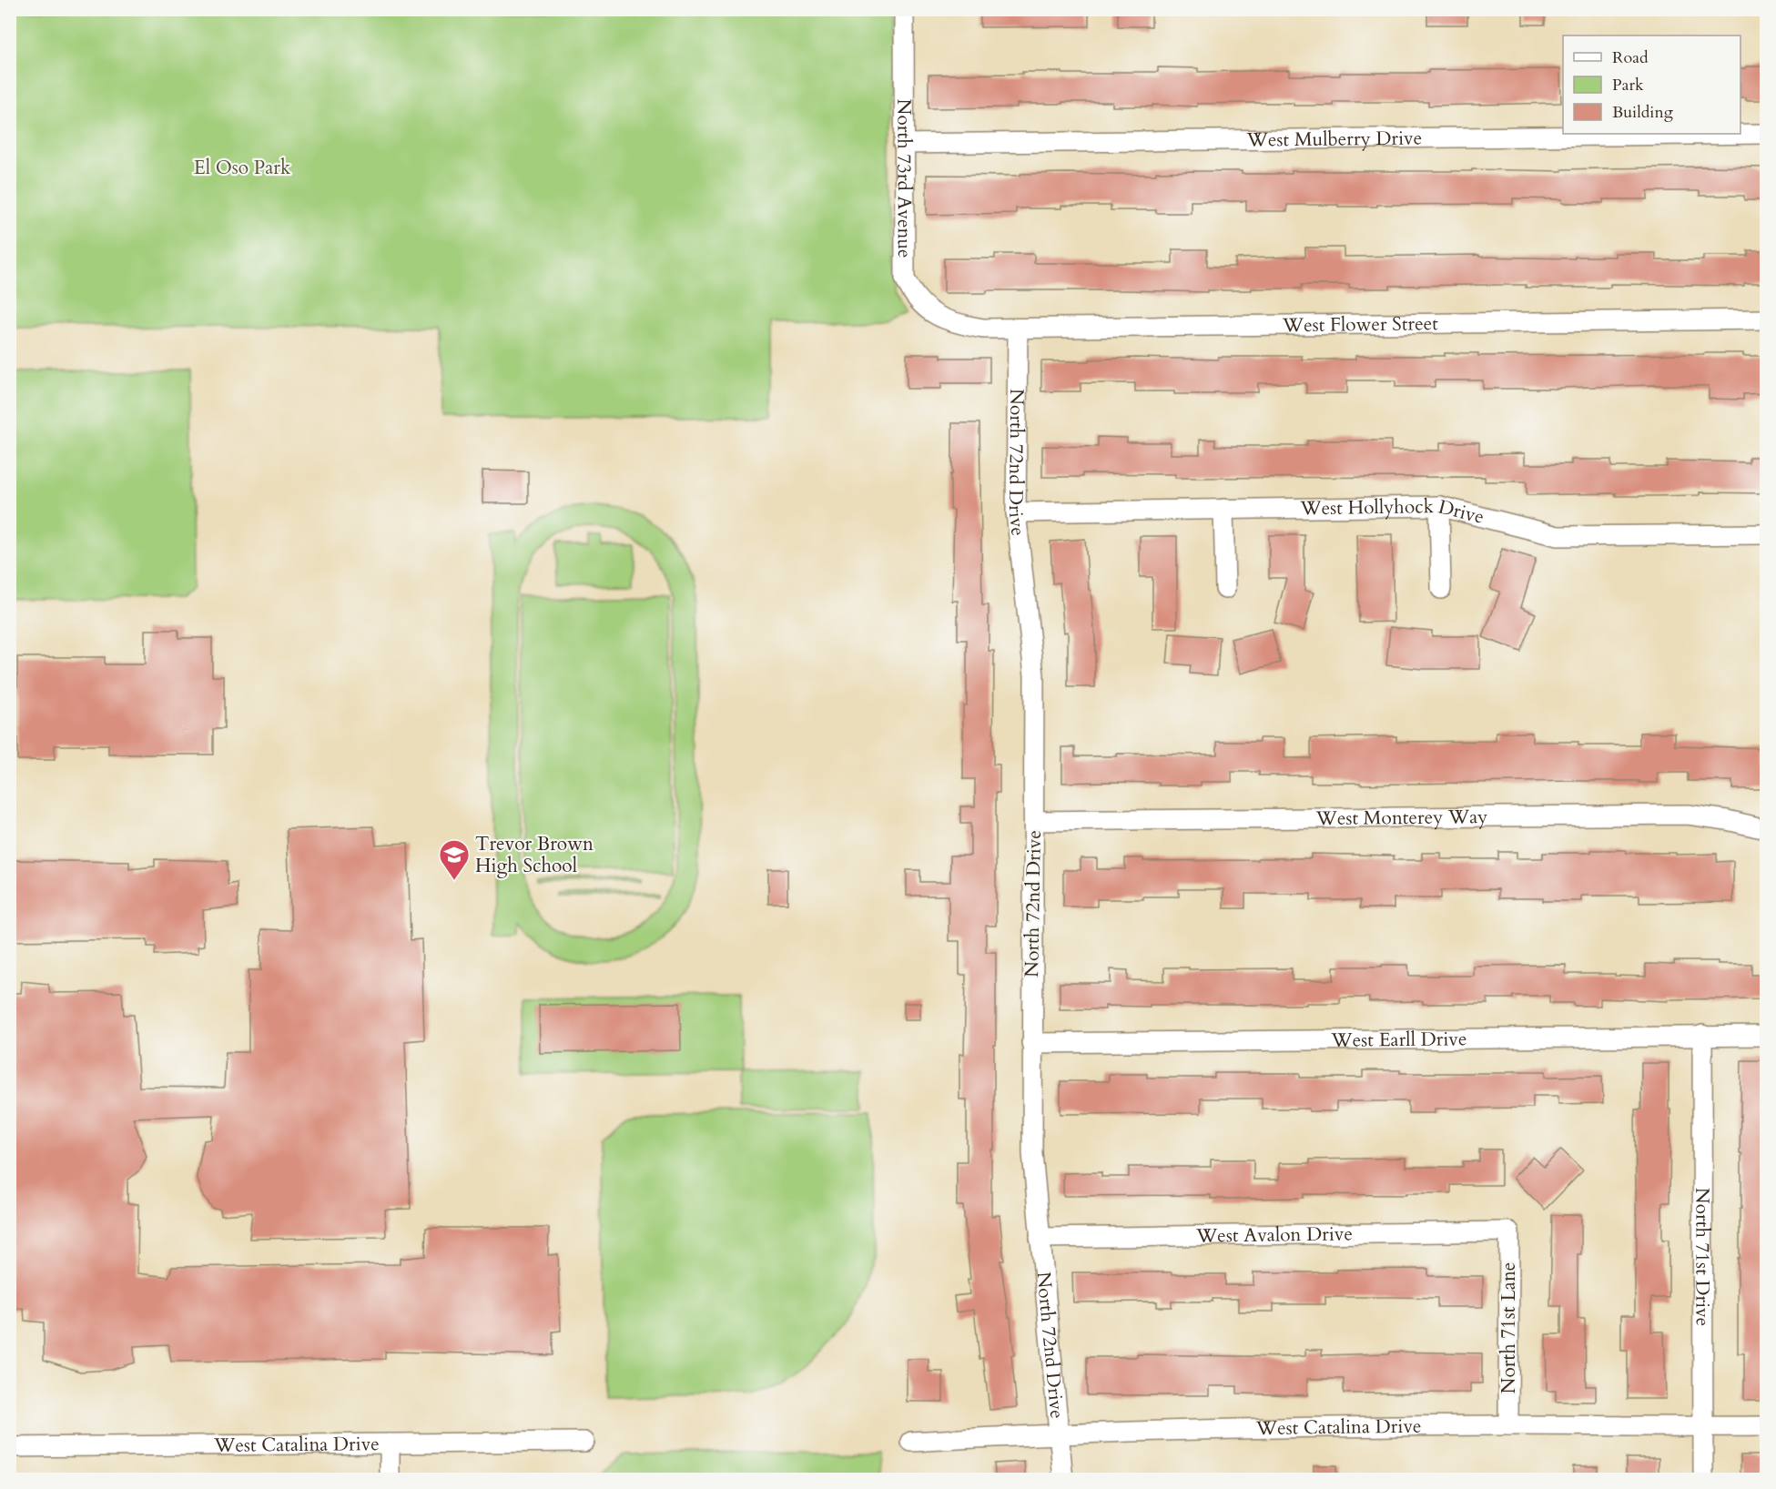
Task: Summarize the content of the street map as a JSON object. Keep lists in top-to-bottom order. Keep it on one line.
{"streets":{"street":["West Mulberry Drive","North 73rd Avenue","West Flower Street","North 72nd Drive","West Hollyhock Drive","West Monterey Way","West Earll Drive","West Avalon Drive","North 71st Drive","North 71st Lane","West Catalina Drive"]},"crossings":[["West Mulberry Drive","North 73rd Avenue"],["North 73rd Avenue","West Flower Street"],["West Flower Street","North 72nd Drive"],["North 72nd Drive","West Hollyhock Drive"],["North 72nd Drive","West Monterey Way"],["North 72nd Drive","West Earll Drive"],["North 72nd Drive","West Avalon Drive"],["North 72nd Drive","West Catalina Drive"],["West Earll Drive","North 71st Drive"],["West Avalon Drive","North 71st Lane"],["North 71st Drive","West Catalina Drive"],["North 71st Lane","West Catalina Drive"]],"parks":["El Oso Park"],"places":{"school or university":["Trevor Brown High School"]},"legend":["Road","Park","Building"]}
